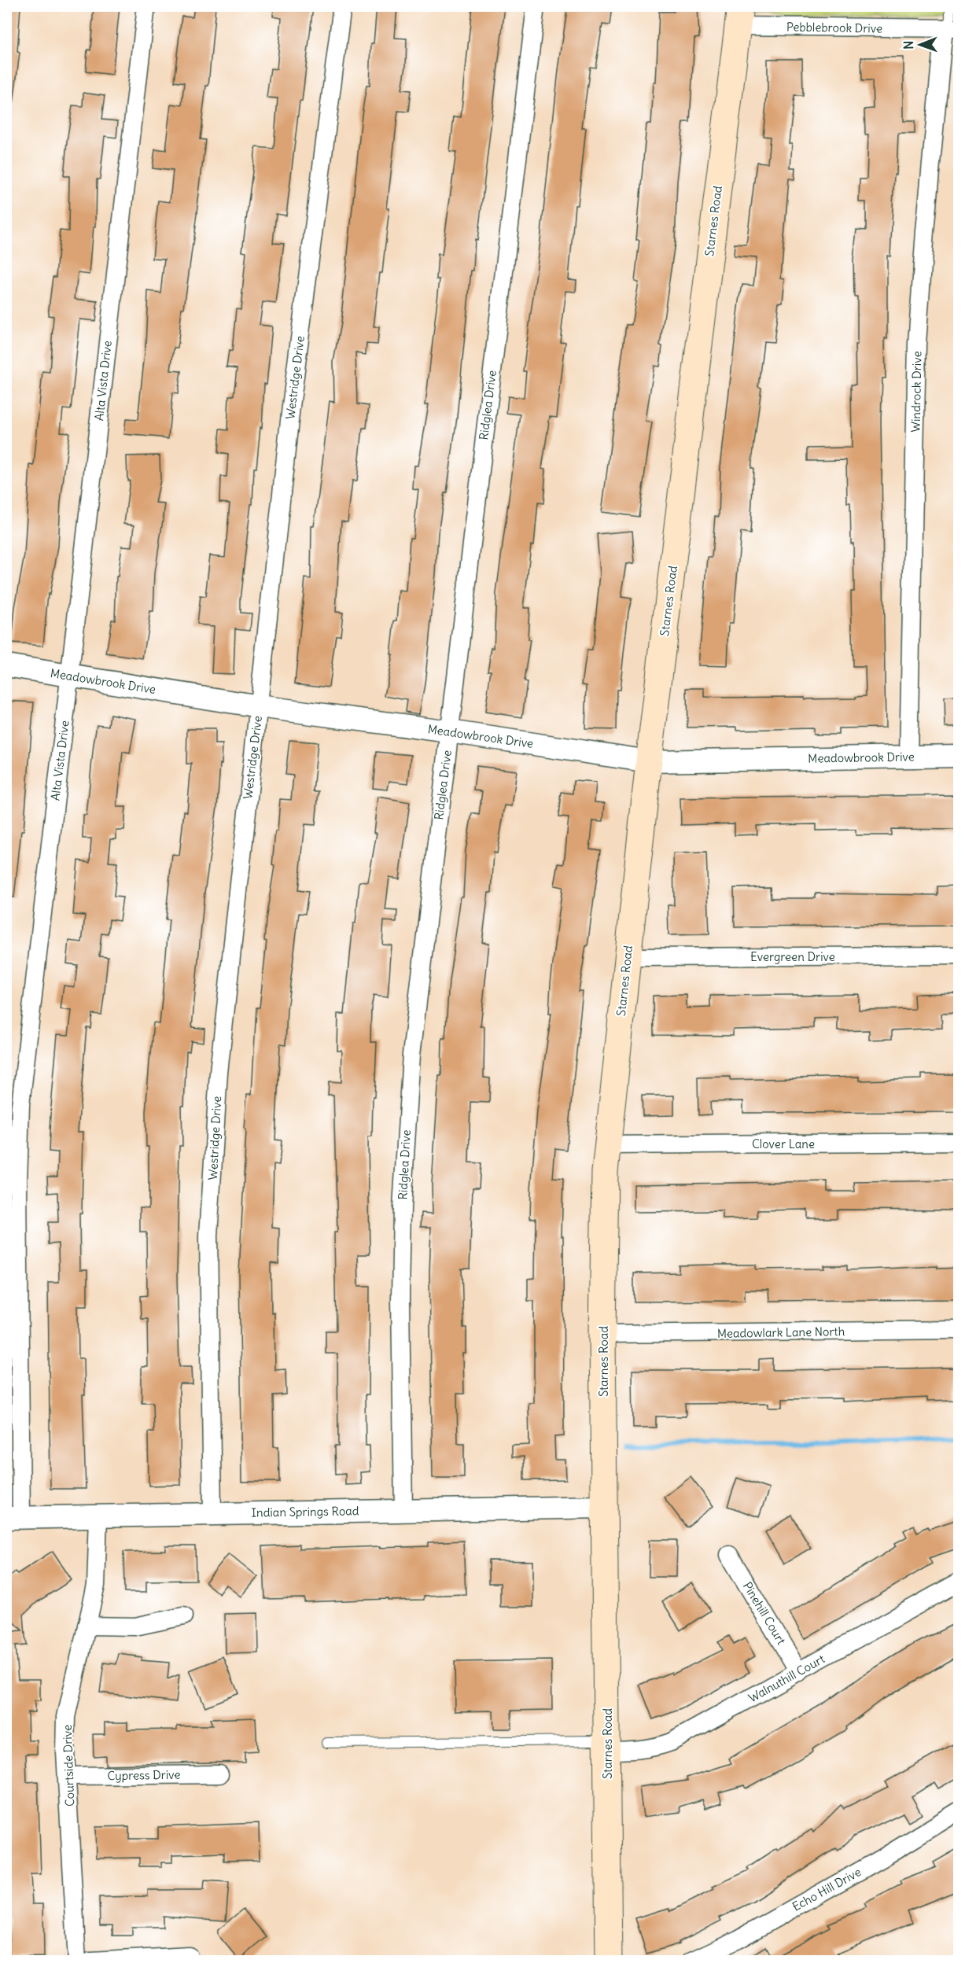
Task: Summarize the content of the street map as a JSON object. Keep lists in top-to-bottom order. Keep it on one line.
{"streets":{"main road":["Starnes Road"],"street":["Pebblebrook Drive","Westridge Drive","Alta Vista Drive","Windrock Drive","Ridglea Drive","Meadowbrook Drive","Evergreen Drive","Clover Lane","Meadowlark Lane North","Indian Springs Road","Pinehill Court","Walnuthill Court","Courtside Drive","Cypress Drive","Echo Hill Drive"]},"crossings":[["Pebblebrook Drive","Starnes Road"],["Pebblebrook Drive","Windrock Drive"],["Starnes Road","Meadowbrook Drive"],["Starnes Road","Evergreen Drive"],["Starnes Road","Clover Lane"],["Starnes Road","Meadowlark Lane North"],["Starnes Road","Indian Springs Road"],["Starnes Road","Walnuthill Court"],["Westridge Drive","Meadowbrook Drive"],["Westridge Drive","Indian Springs Road"],["Alta Vista Drive","Meadowbrook Drive"],["Alta Vista Drive","Indian Springs Road"],["Windrock Drive","Meadowbrook Drive"],["Ridglea Drive","Meadowbrook Drive"],["Ridglea Drive","Indian Springs Road"],["Indian Springs Road","Courtside Drive"],["Pinehill Court","Walnuthill Court"],["Courtside Drive","Cypress Drive"]],"north":"left"}
